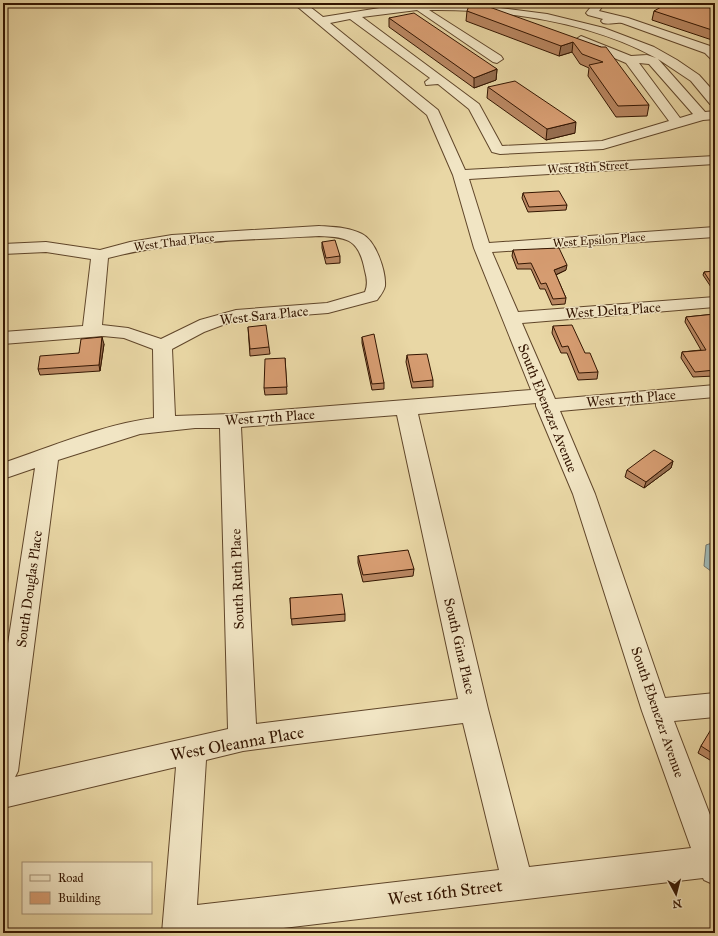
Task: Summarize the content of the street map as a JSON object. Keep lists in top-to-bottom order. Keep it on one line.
{"streets":{"street":["West 18th Street","West Epsilon Place","West Thad Place","West Delta Place","West Sara Place","West 17th Place","South Ebenezer Avenue","South Ruth Place","South Douglas Place","South Gina Place","West Oleanna Place","West 16th Street"]},"crossings":[["West 18th Street","South Ebenezer Avenue"],["West Epsilon Place","South Ebenezer Avenue"],["West Thad Place","West Sara Place"],["West Delta Place","South Ebenezer Avenue"],["West 17th Place","South Ebenezer Avenue"],["West 17th Place","South Ruth Place"],["West 17th Place","South Douglas Place"],["West 17th Place","South Gina Place"],["South Ebenezer Avenue","West 16th Street"],["South Ruth Place","West Oleanna Place"],["South Gina Place","West Oleanna Place"],["South Gina Place","West 16th Street"]],"legend":["Road","Building"],"north":"bottom"}
